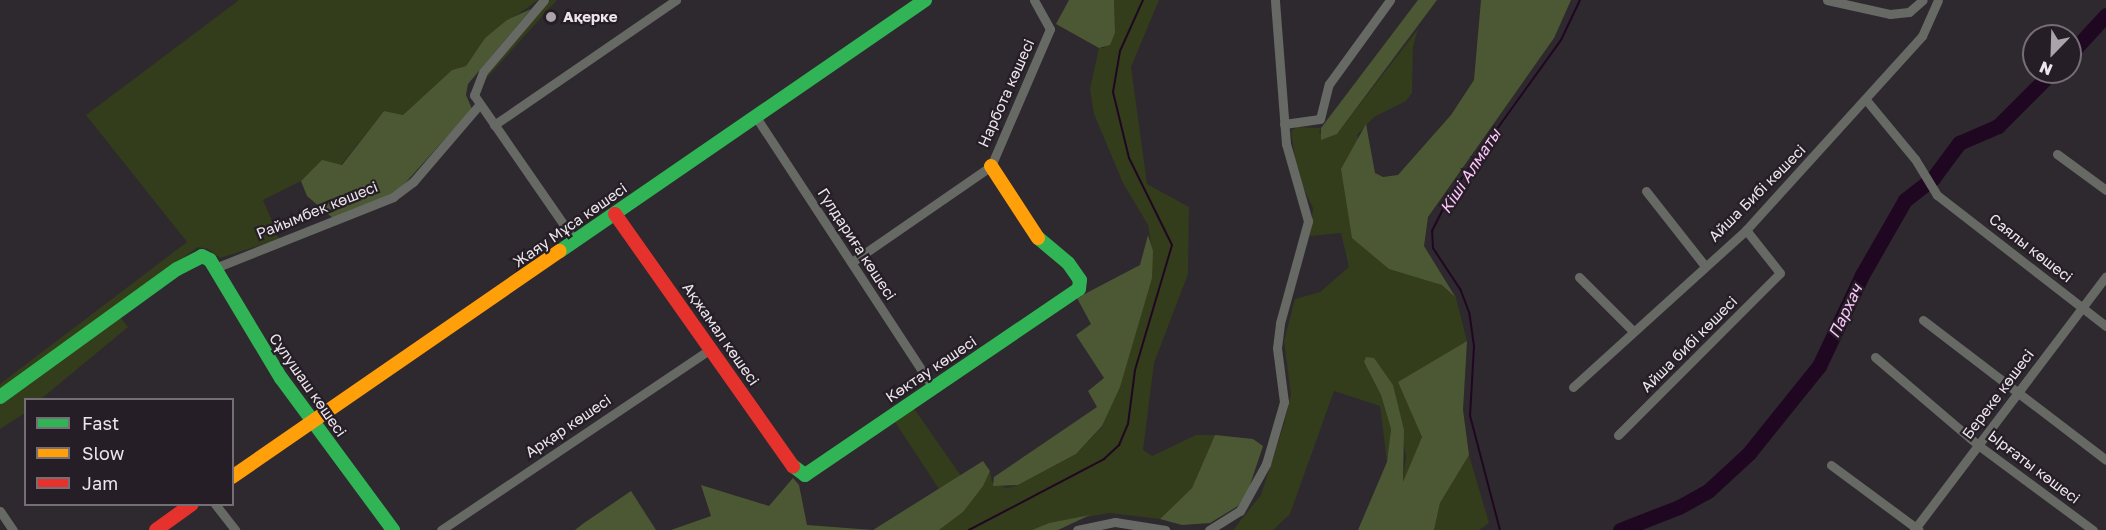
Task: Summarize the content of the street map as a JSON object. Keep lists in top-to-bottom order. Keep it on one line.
{"streets":{"street":["Нарбота көшесі","Айша Бибі көшесі","Райымбек көшесі","Жаяу Мұса көшесі","Гүлдариға көшесі","Саялы көшесі","Ақжамал көшесі","Айша бибі көшесі","Көктау көшесі","Сұлушаш көшесі","Береке көшесі","Арқар көшесі","Ырғаты көшесі"]},"crossings":[["Нарбота көшесі","Көктау көшесі"],["Айша Бибі көшесі","Саялы көшесі"],["Айша Бибі көшесі","Айша бибі көшесі"],["Райымбек көшесі","Сұлушаш көшесі"],["Жаяу Мұса көшесі","Гүлдариға көшесі"],["Жаяу Мұса көшесі","Ақжамал көшесі"],["Жаяу Мұса көшесі","Сұлушаш көшесі"],["Гүлдариға көшесі","Көктау көшесі"],["Саялы көшесі","Береке көшесі"],["Ақжамал көшесі","Көктау көшесі"],["Ақжамал көшесі","Арқар көшесі"],["Береке көшесі","Ырғаты көшесі"]],"water":["Кіші Алматы","Пархач"],"places":["Ақерке"],"legend":["Fast","Slow","Jam"],"north":"bottom left"}
